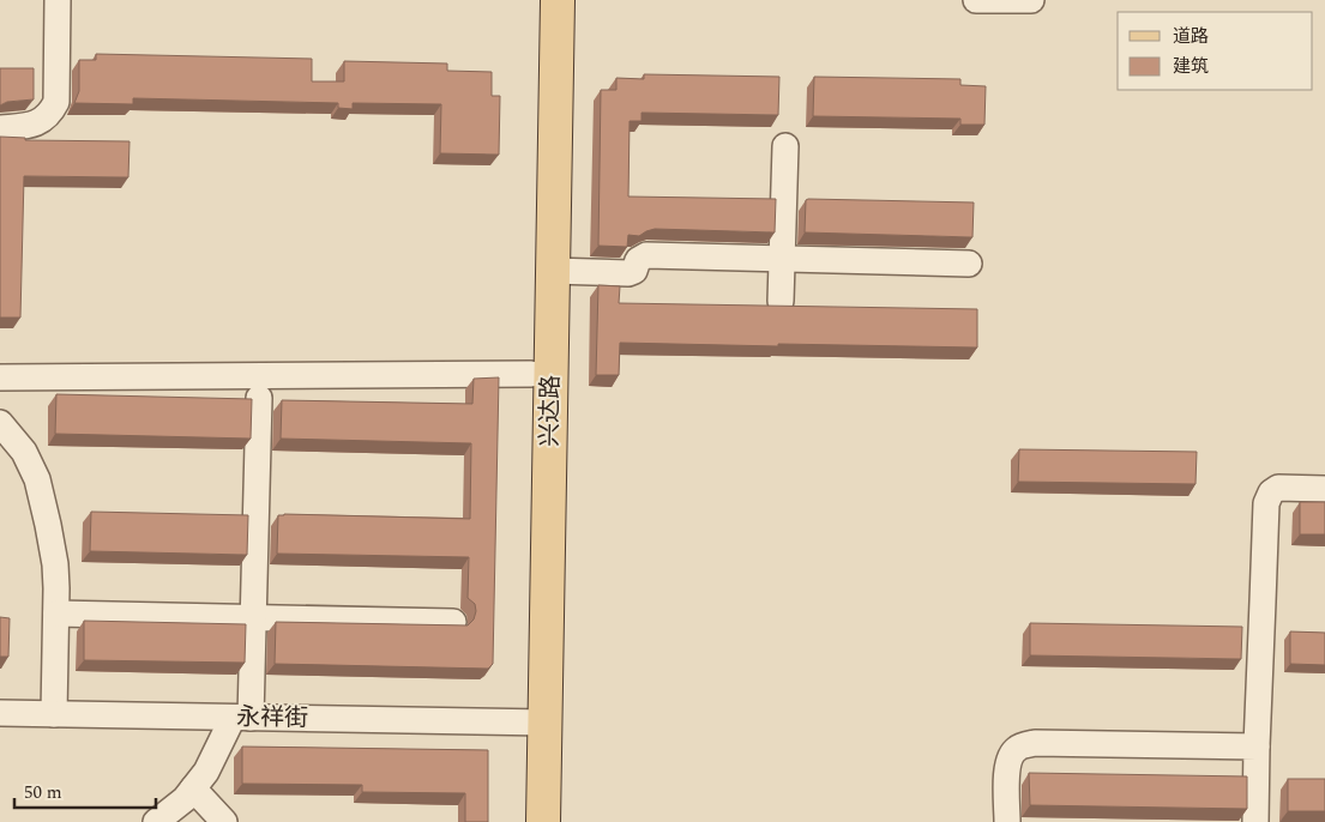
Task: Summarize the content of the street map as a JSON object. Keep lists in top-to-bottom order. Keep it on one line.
{"streets":{"main road":["兴达路"],"street":["永祥街"]},"crossings":[["兴达路","永祥街"]],"legend":["道路","建筑"],"scale_bar":"50 m"}
